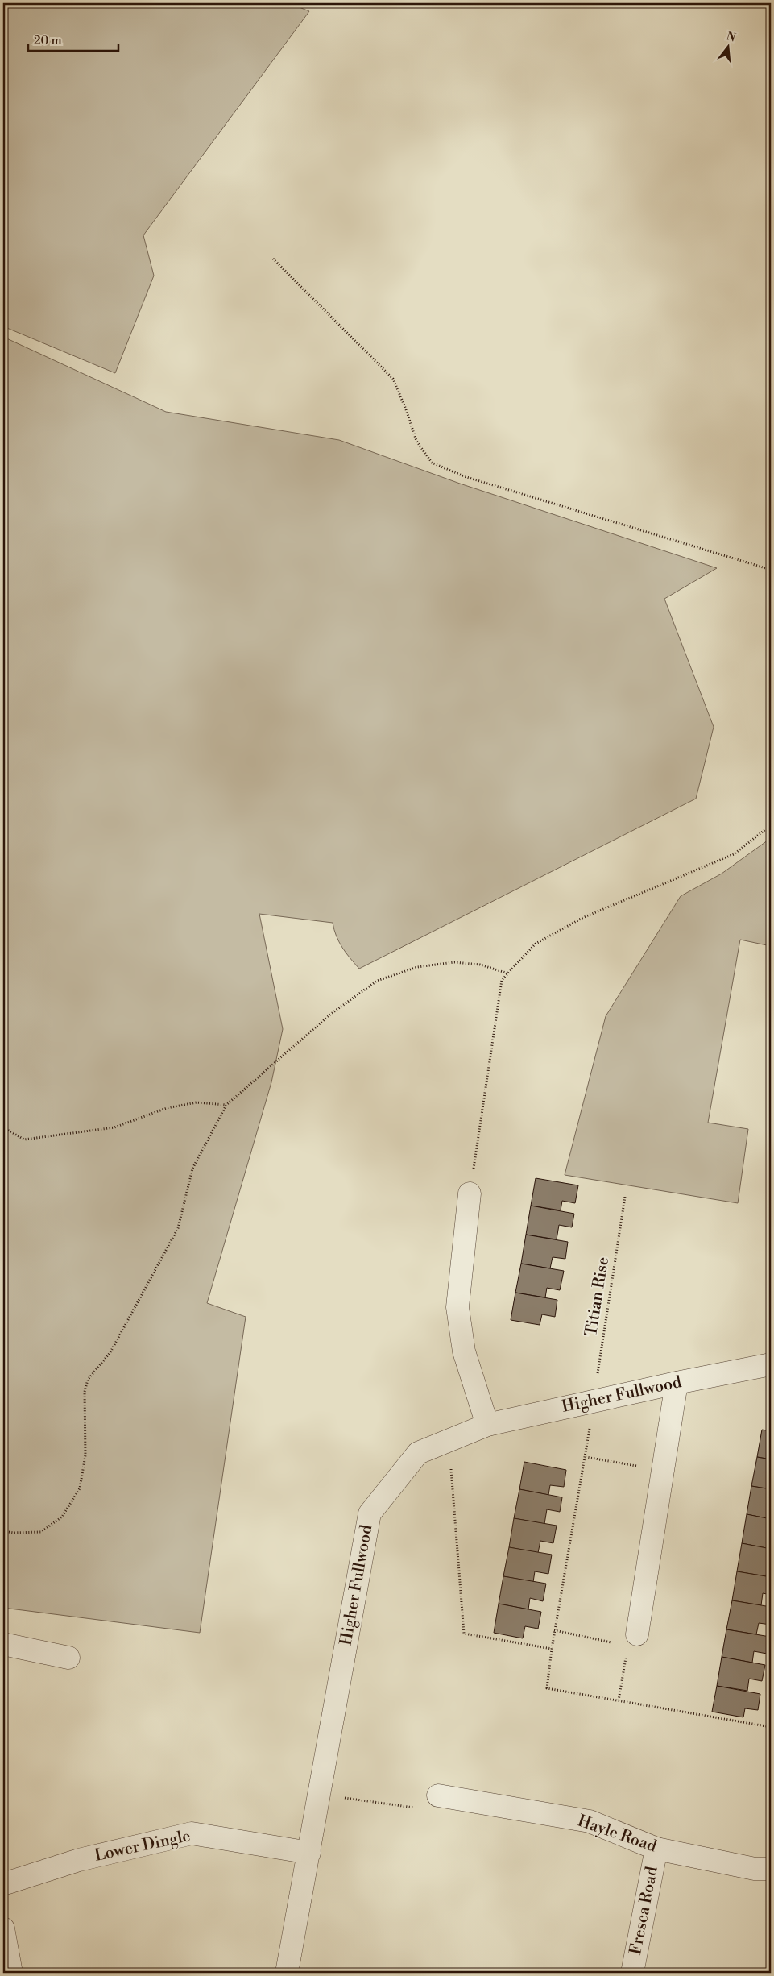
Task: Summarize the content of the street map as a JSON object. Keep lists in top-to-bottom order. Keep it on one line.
{"streets":{"street":["Higher Fullwood","Hayle Road","Lower Dingle","Fresca Road"],"path":["Titian Rise"]},"crossings":[["Titian Rise","Higher Fullwood"],["Higher Fullwood","Lower Dingle"],["Hayle Road","Fresca Road"]],"scale_bar":"20 m","north":"top"}
